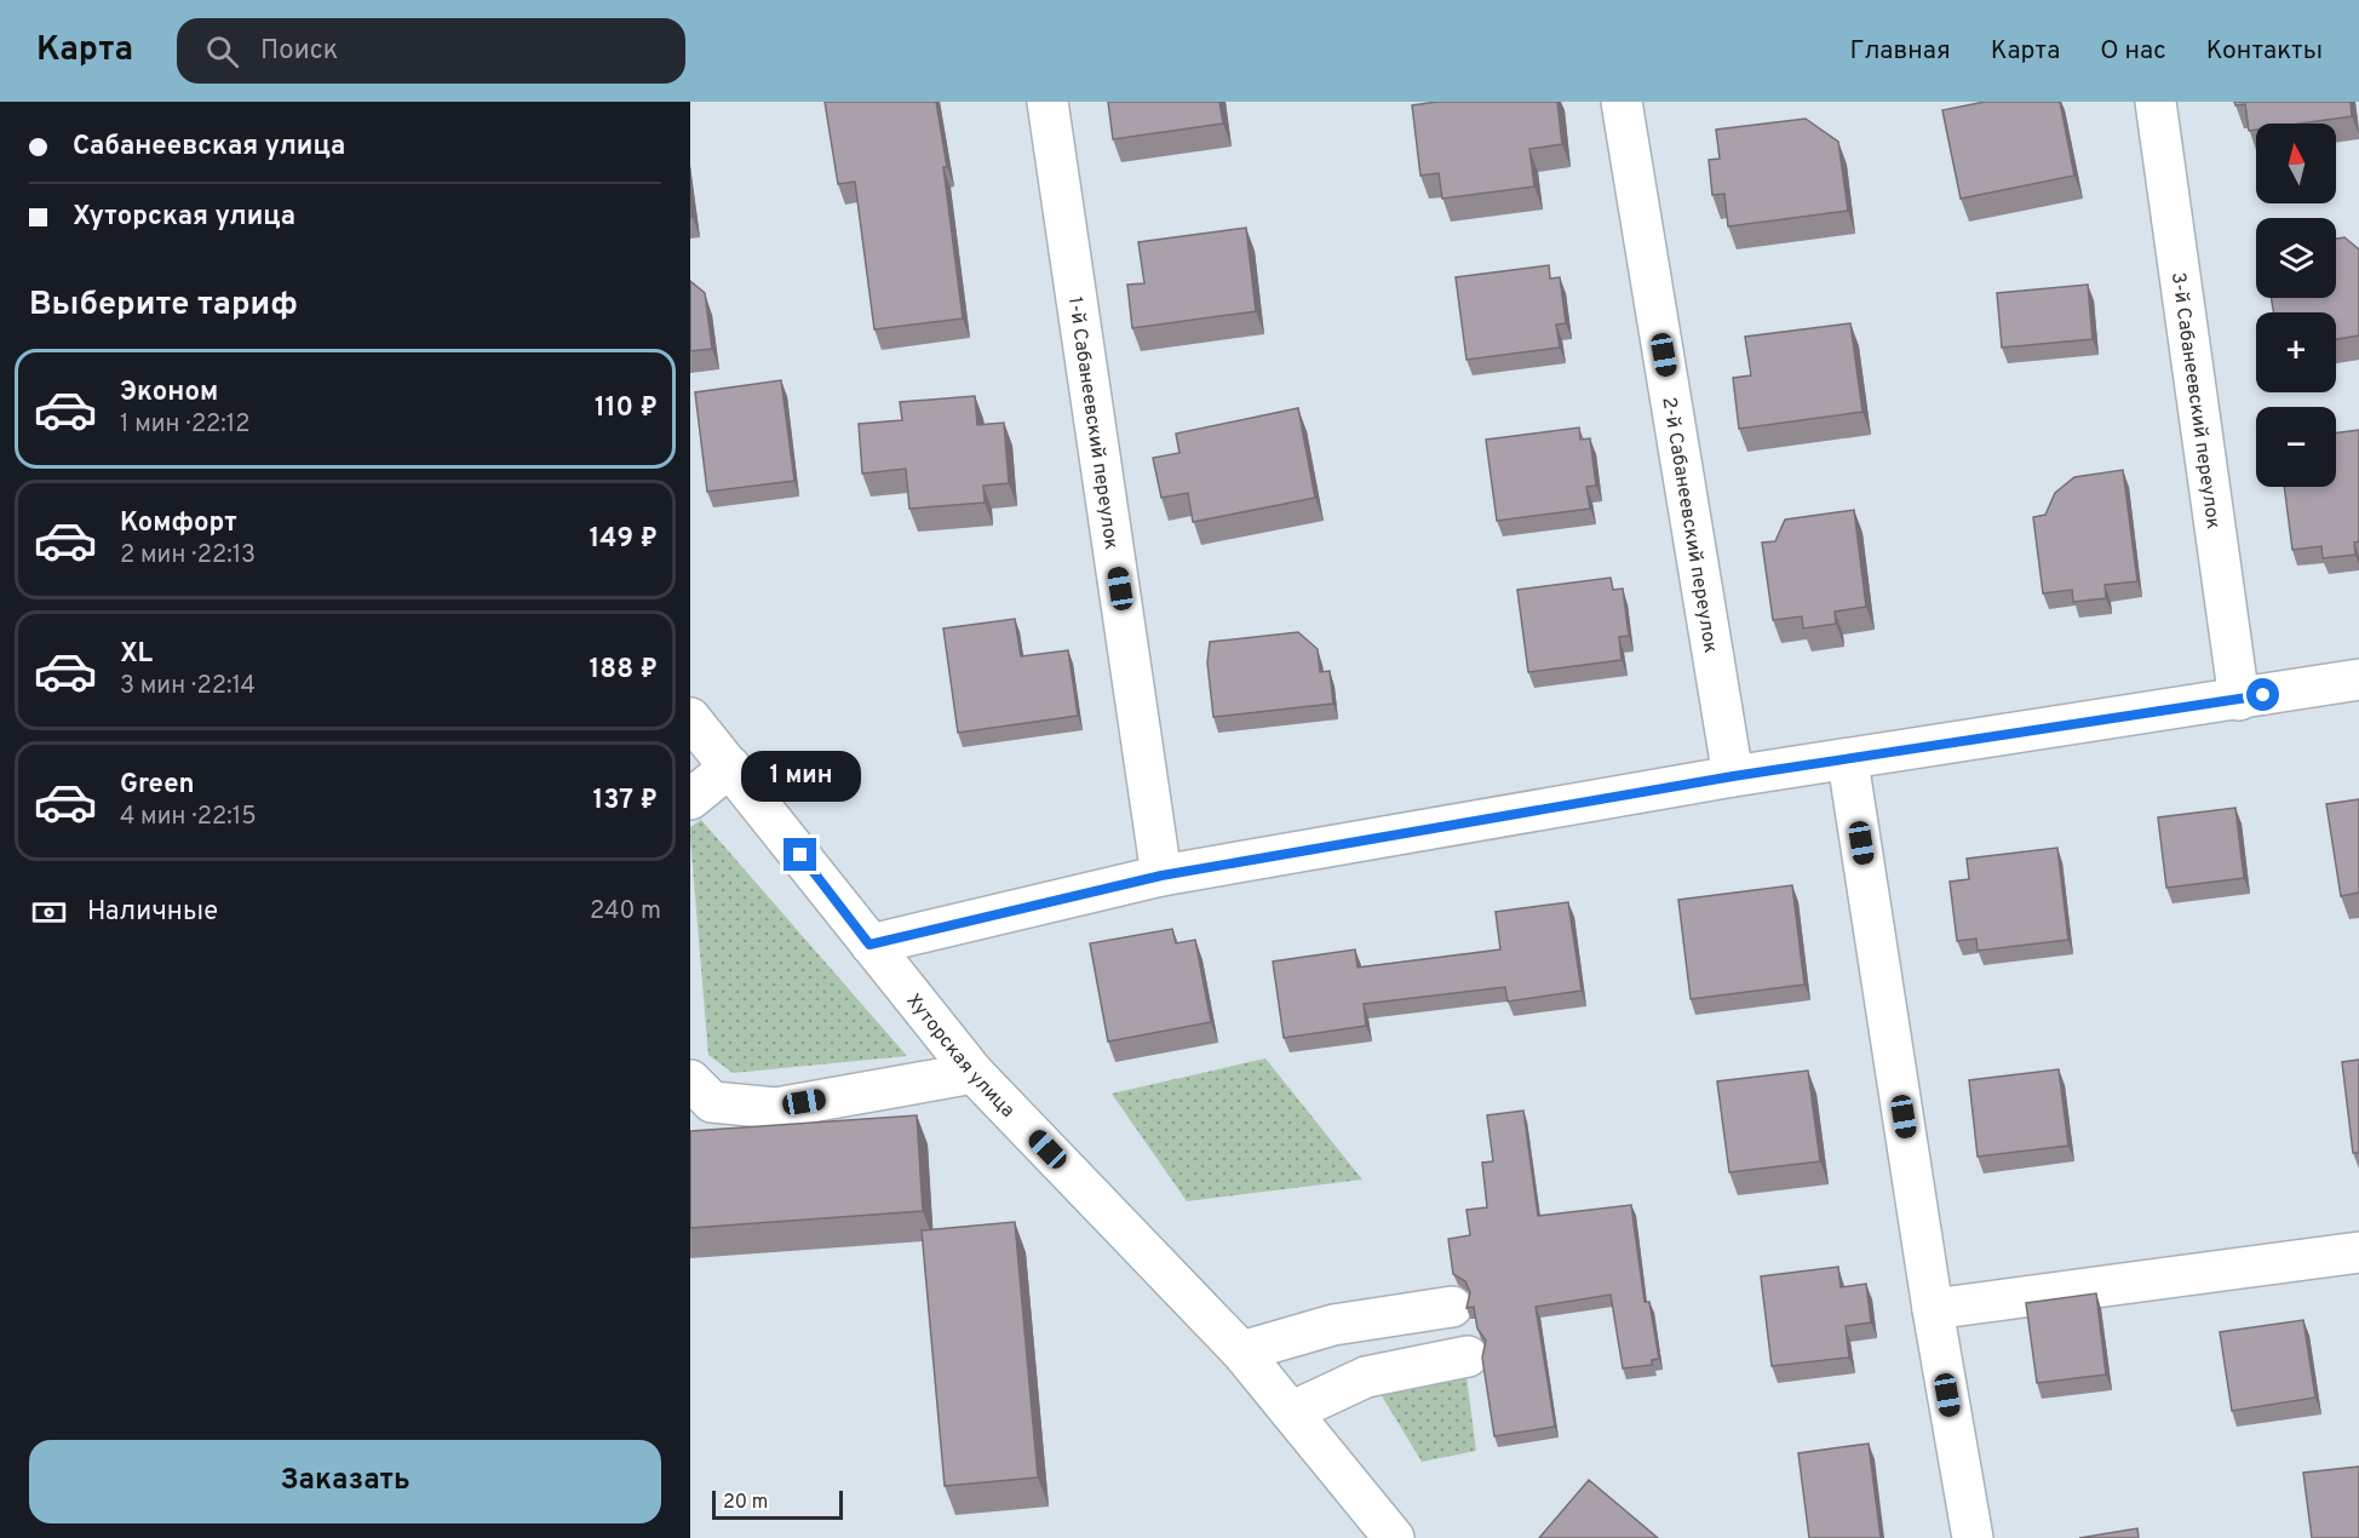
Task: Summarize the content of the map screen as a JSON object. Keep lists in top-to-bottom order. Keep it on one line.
{"streets":{"street":["3-й Сабанеевский переулок","1-й Сабанеевский переулок","2-й Сабанеевский переулок","Хуторская улица"]},"scale_bar":"20 m","north":"top","page":{"header":"Карта","search":"Поиск","nav":["Главная","Карта","О нас","Контакты"],"banner":["Сабанеевская улица","Хуторская улица"],"map_buttons":["+","−"],"heading":"Выберите тариф","list":[{"name":"Эконом","note":"1 мин · 22:12","value":"110 ₽"},{"name":"Комфорт","note":"2 мин · 22:13","value":"149 ₽"},{"name":"XL","note":"3 мин · 22:14","value":"188 ₽"},{"name":"Green","note":"4 мин · 22:15","value":"137 ₽"}],"bubble":"1 мин","pay":["Наличные","240 m"],"buttons":"Заказать","scale":"20 m"}}
